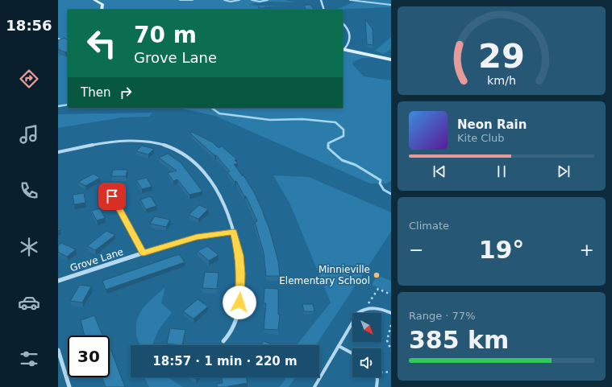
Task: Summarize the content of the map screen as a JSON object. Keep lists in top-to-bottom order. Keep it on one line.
{"streets":{"street":["Grove Lane"]},"places":["Minnieville Elementary School"],"north":"bottom right","page":{"tabs":"18:56","turn":["70 m","Grove Lane"],"then":"Then","song":["Neon Rain","Kite Club"],"tile":["Climate",["Range · 77%","385 km"]],"heat":["−","19°","+"],"limit":"30","trip":"18:57 · 1 min · 220 m","gauge":["29","km/h"]}}
